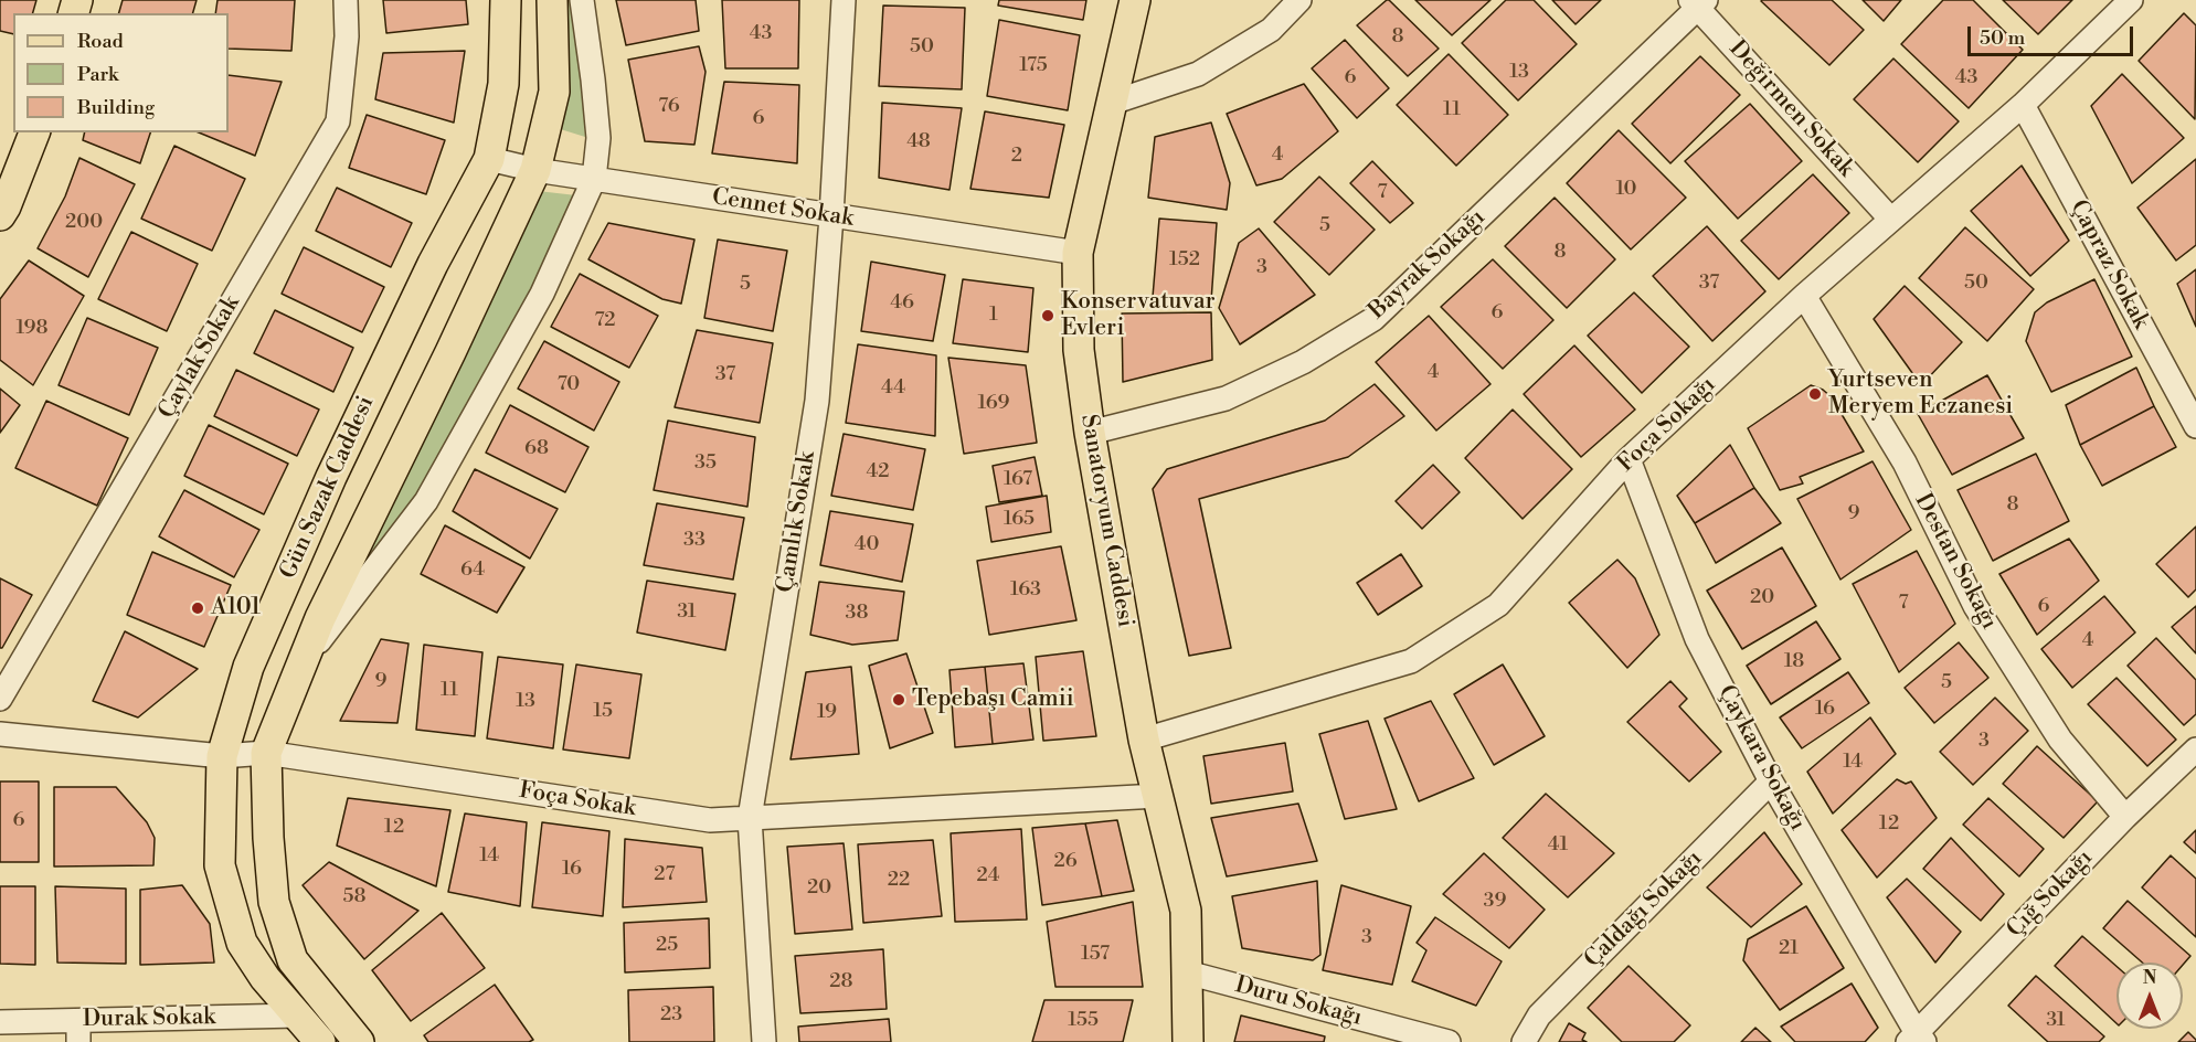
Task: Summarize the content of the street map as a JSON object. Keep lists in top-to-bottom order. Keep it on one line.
{"streets":{"main road":["Gün Sazak Caddesi","Sanatoryum Caddesi"],"street":["Değirmen Sokak","Cennet Sokak","Bayrak Sokağı","Çapraz Sokak","Çaylak Sokak","Foça Sokağı","Çamlık Sokak","Destan Sokağı","Çaykara Sokağı","Foça Sokak","Çığ Sokağı","Çaldağı Sokağı","Duru Sokağı","Durak Sokak"]},"crossings":[["Değirmen Sokak","Bayrak Sokağı"],["Değirmen Sokak","Foça Sokağı"],["Cennet Sokak","Gün Sazak Caddesi"],["Cennet Sokak","Sanatoryum Caddesi"],["Cennet Sokak","Çamlık Sokak"],["Bayrak Sokağı","Sanatoryum Caddesi"],["Çapraz Sokak","Foça Sokağı"],["Foça Sokağı","Sanatoryum Caddesi"],["Foça Sokağı","Destan Sokağı"],["Foça Sokağı","Çaykara Sokağı"],["Gün Sazak Caddesi","Foça Sokak"],["Gün Sazak Caddesi","Durak Sokak"],["Sanatoryum Caddesi","Foça Sokak"],["Sanatoryum Caddesi","Duru Sokağı"],["Çamlık Sokak","Foça Sokak"],["Destan Sokağı","Çığ Sokağı"],["Çaykara Sokağı","Çığ Sokağı"],["Çaykara Sokağı","Çaldağı Sokağı"]],"places":["Konservatuvar Evleri","Yurtseven Meryem Eczanesi","A101","Tepebaşı Camii"],"house_numbers":["43","8","50","175","13","6","43","76","11","6","48","4","2","10","7","200","5","8","152","3","37","50","5","46","6","1","72","198","4","37","70","44","169","68","35","42","167","8","9","165","33","40","64","163","20","7","6","31","38","4","18","9","5","11","13","16","15","19","3","14","6","12","12","41","14","26","16","27","24","22","20","58","39","3","25","21","157","28","23","155","31"],"legend":["Road","Park","Building"],"scale_bar":"50 m","north":"top"}
